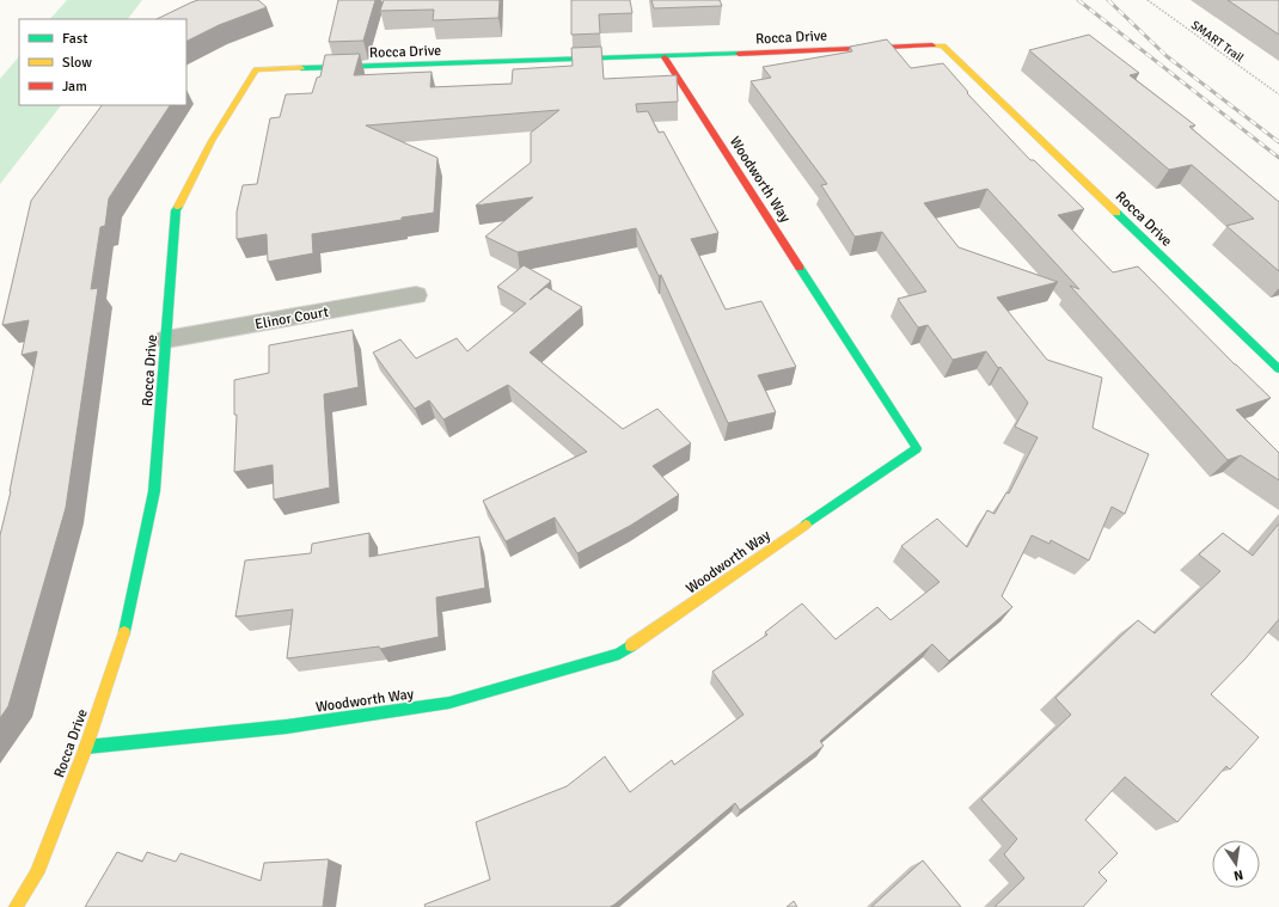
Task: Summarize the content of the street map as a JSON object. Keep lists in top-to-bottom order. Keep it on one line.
{"streets":{"street":["Rocca Drive","Woodworth Way","Elinor Court"],"path":["SMART Trail"]},"crossings":[["Rocca Drive","Woodworth Way"],["Rocca Drive","Elinor Court"]],"legend":["Fast","Slow","Jam"],"north":"bottom"}
